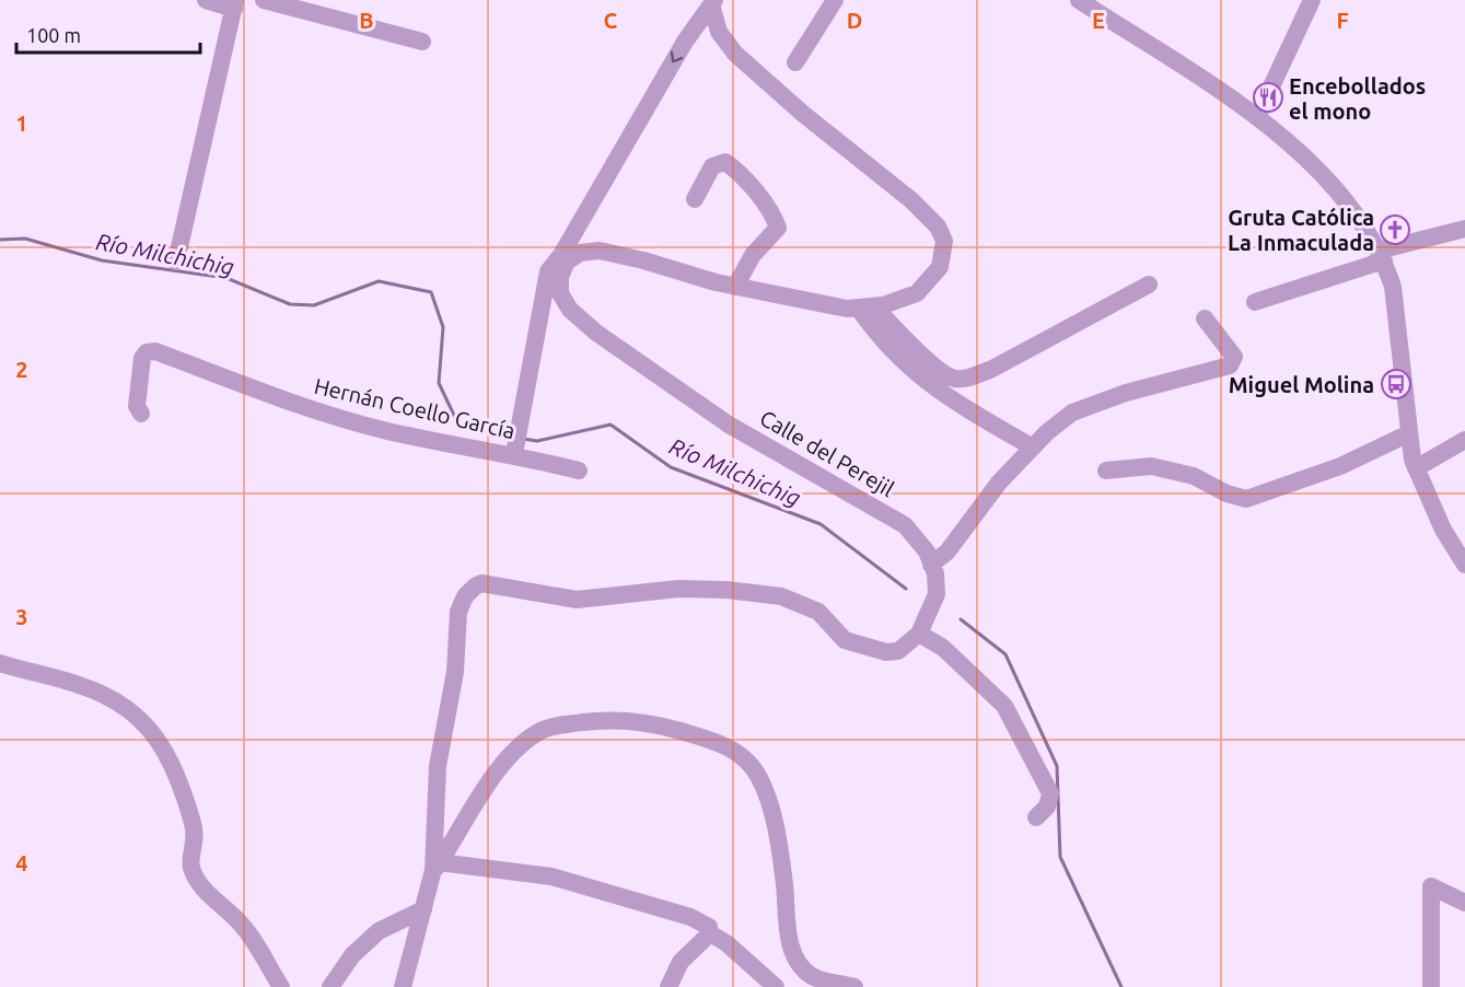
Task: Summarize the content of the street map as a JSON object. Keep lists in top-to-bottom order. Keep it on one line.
{"streets":{"street":["Hernán Coello García","Calle del Perejil"]},"crossings":[["Hernán Coello García","Calle del Perejil"]],"water":["Río Milchichig"],"places":{"restaurant":["Encebollados el mono"],"church":["Gruta Católica La Inmaculada"],"bus stop":["Miguel Molina"]},"scale_bar":"100 m","grid":{"columns":["B","C","D","E","F"],"rows":["1","2","3","4"]}}
